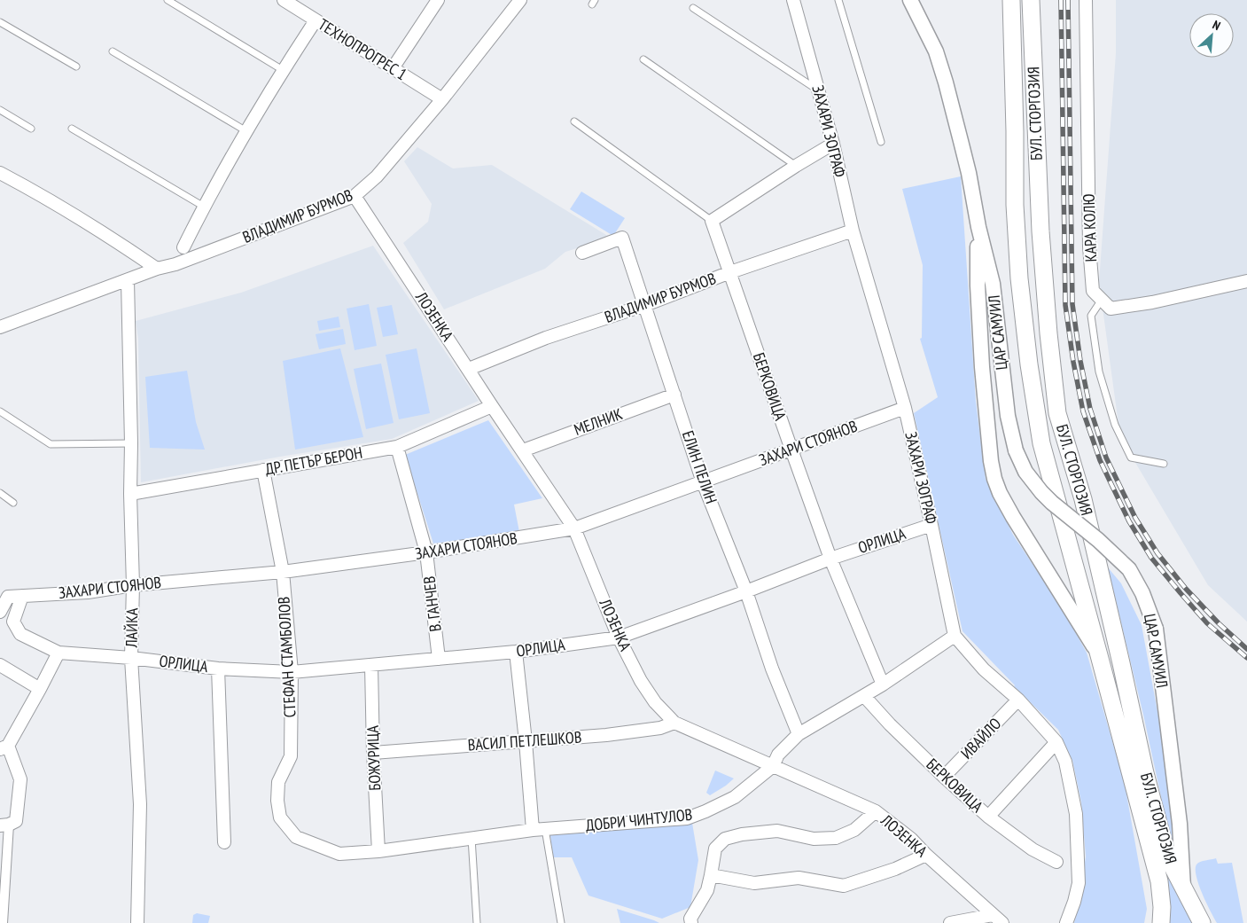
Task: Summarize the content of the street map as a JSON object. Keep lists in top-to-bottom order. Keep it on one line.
{"streets":{"main road":["БУЛ. СТОРГОЗИЯ"],"street":["ТЕХНОПРОГРЕС 1","ЗАХАРИ ЗОГРАФ","ВЛАДИМИР БУРМОВ","КАРА КОЛЮ","ЛОЗЕНКА","ЦАР САМУИЛ","БЕРКОВИЦА","МЕЛНИК","ЗАХАРИ СТОЯНОВ","ДР. ПЕТЪР БЕРОН","ЕЛИН ПЕЛИН","ОРЛИЦА","В. ГАНЧЕВ","ЛАЙКА","СТЕФАН СТАМБОЛОВ","ИВАЙЛО","ВАСИЛ ПЕТЛЕШКОВ","БОЖУРИЦА","ДОБРИ ЧИНТУЛОВ"]},"crossings":[["ТЕХНОПРОГРЕС 1","ВЛАДИМИР БУРМОВ"],["БУЛ. СТОРГОЗИЯ","ЦАР САМУИЛ"],["ЗАХАРИ ЗОГРАФ","ВЛАДИМИР БУРМОВ"],["ЗАХАРИ ЗОГРАФ","ЗАХАРИ СТОЯНОВ"],["ЗАХАРИ ЗОГРАФ","ОРЛИЦА"],["ЗАХАРИ ЗОГРАФ","ИВАЙЛО"],["ЗАХАРИ ЗОГРАФ","ДОБРИ ЧИНТУЛОВ"],["ВЛАДИМИР БУРМОВ","ЛОЗЕНКА"],["ВЛАДИМИР БУРМОВ","БЕРКОВИЦА"],["ВЛАДИМИР БУРМОВ","ЕЛИН ПЕЛИН"],["ВЛАДИМИР БУРМОВ","ЛАЙКА"],["ЛОЗЕНКА","МЕЛНИК"],["ЛОЗЕНКА","ЗАХАРИ СТОЯНОВ"],["ЛОЗЕНКА","ДР. ПЕТЪР БЕРОН"],["ЛОЗЕНКА","ОРЛИЦА"],["ЛОЗЕНКА","ВАСИЛ ПЕТЛЕШКОВ"],["ЛОЗЕНКА","ДОБРИ ЧИНТУЛОВ"],["БЕРКОВИЦА","ЗАХАРИ СТОЯНОВ"],["БЕРКОВИЦА","ОРЛИЦА"],["БЕРКОВИЦА","ИВАЙЛО"],["БЕРКОВИЦА","ДОБРИ ЧИНТУЛОВ"],["МЕЛНИК","ЕЛИН ПЕЛИН"],["ЗАХАРИ СТОЯНОВ","ЕЛИН ПЕЛИН"],["ЗАХАРИ СТОЯНОВ","В. ГАНЧЕВ"],["ЗАХАРИ СТОЯНОВ","ЛАЙКА"],["ЗАХАРИ СТОЯНОВ","СТЕФАН СТАМБОЛОВ"],["ДР. ПЕТЪР БЕРОН","В. ГАНЧЕВ"],["ДР. ПЕТЪР БЕРОН","ЛАЙКА"],["ДР. ПЕТЪР БЕРОН","СТЕФАН СТАМБОЛОВ"],["ЕЛИН ПЕЛИН","ОРЛИЦА"],["ЕЛИН ПЕЛИН","ДОБРИ ЧИНТУЛОВ"],["ОРЛИЦА","В. ГАНЧЕВ"],["ОРЛИЦА","ЛАЙКА"],["ОРЛИЦА","СТЕФАН СТАМБОЛОВ"],["ОРЛИЦА","БОЖУРИЦА"],["СТЕФАН СТАМБОЛОВ","ДОБРИ ЧИНТУЛОВ"],["ВАСИЛ ПЕТЛЕШКОВ","БОЖУРИЦА"],["БОЖУРИЦА","ДОБРИ ЧИНТУЛОВ"]],"north":"top right"}
